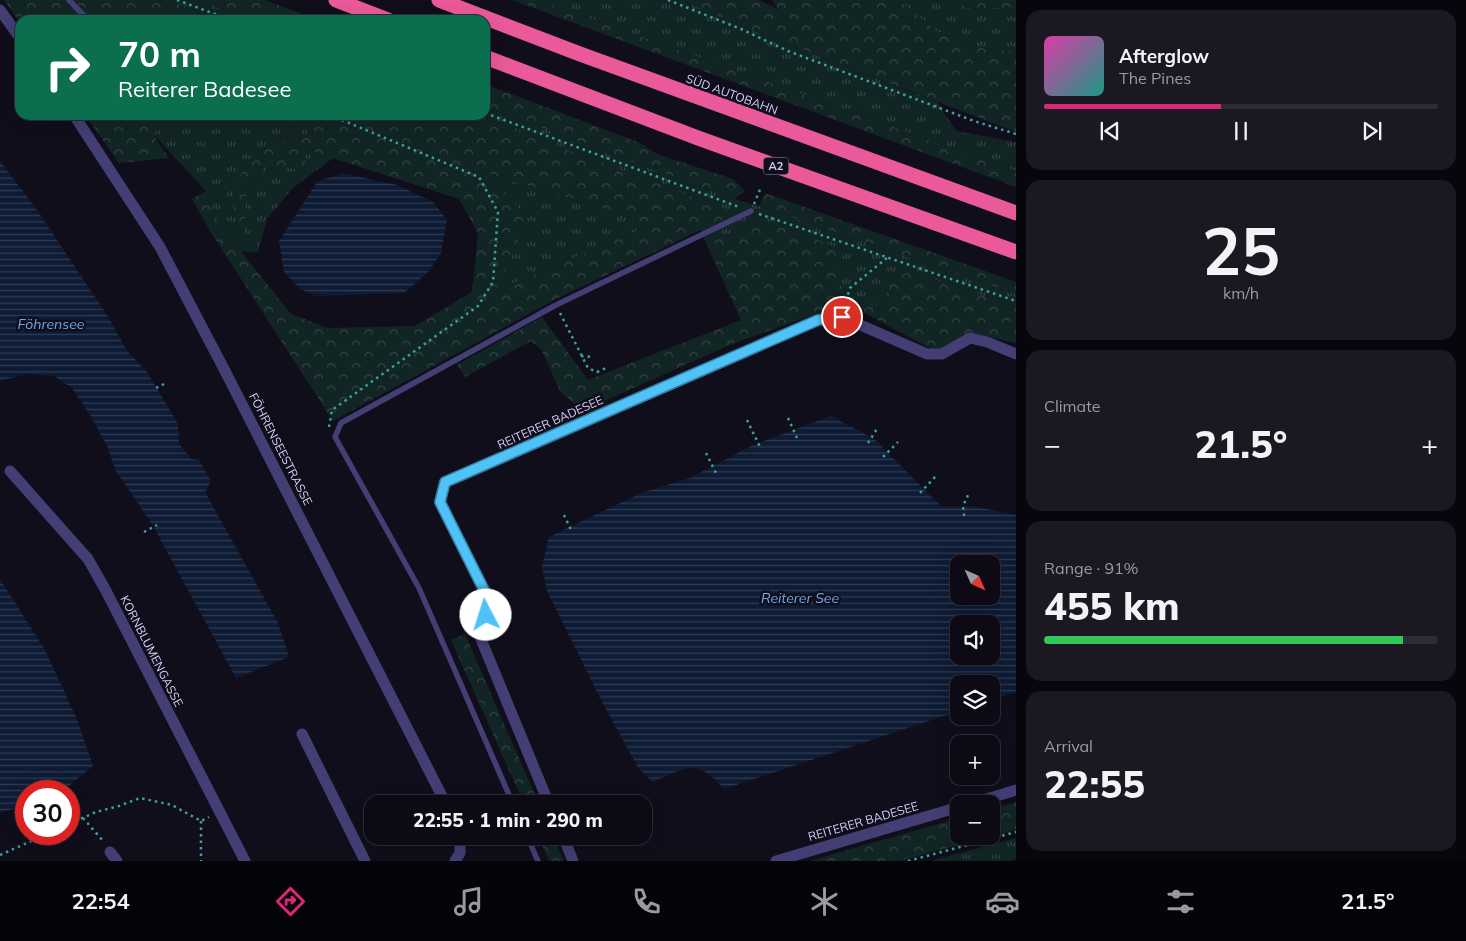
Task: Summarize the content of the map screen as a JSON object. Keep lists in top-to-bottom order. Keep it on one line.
{"streets":{"highway":["SÜD AUTOBAHN","A2"],"street":["REITERER BADESEE","FÖHRENSEESTRASSE","KORNBLUMENGASSE"]},"water":["Föhrensee","Reiterer See"],"north":"bottom right","page":{"turn":["70 m","Reiterer Badesee"],"song":["Afterglow","The Pines"],"tile":[["25","km/h"],"Climate",["Range · 91%","455 km"],["Arrival","22:55"]],"heat":["−","21.5°","+"],"map_buttons":["+","−"],"limit":"30","trip":"22:55 · 1 min · 290 m","tabs":["22:54","21.5°"]}}
